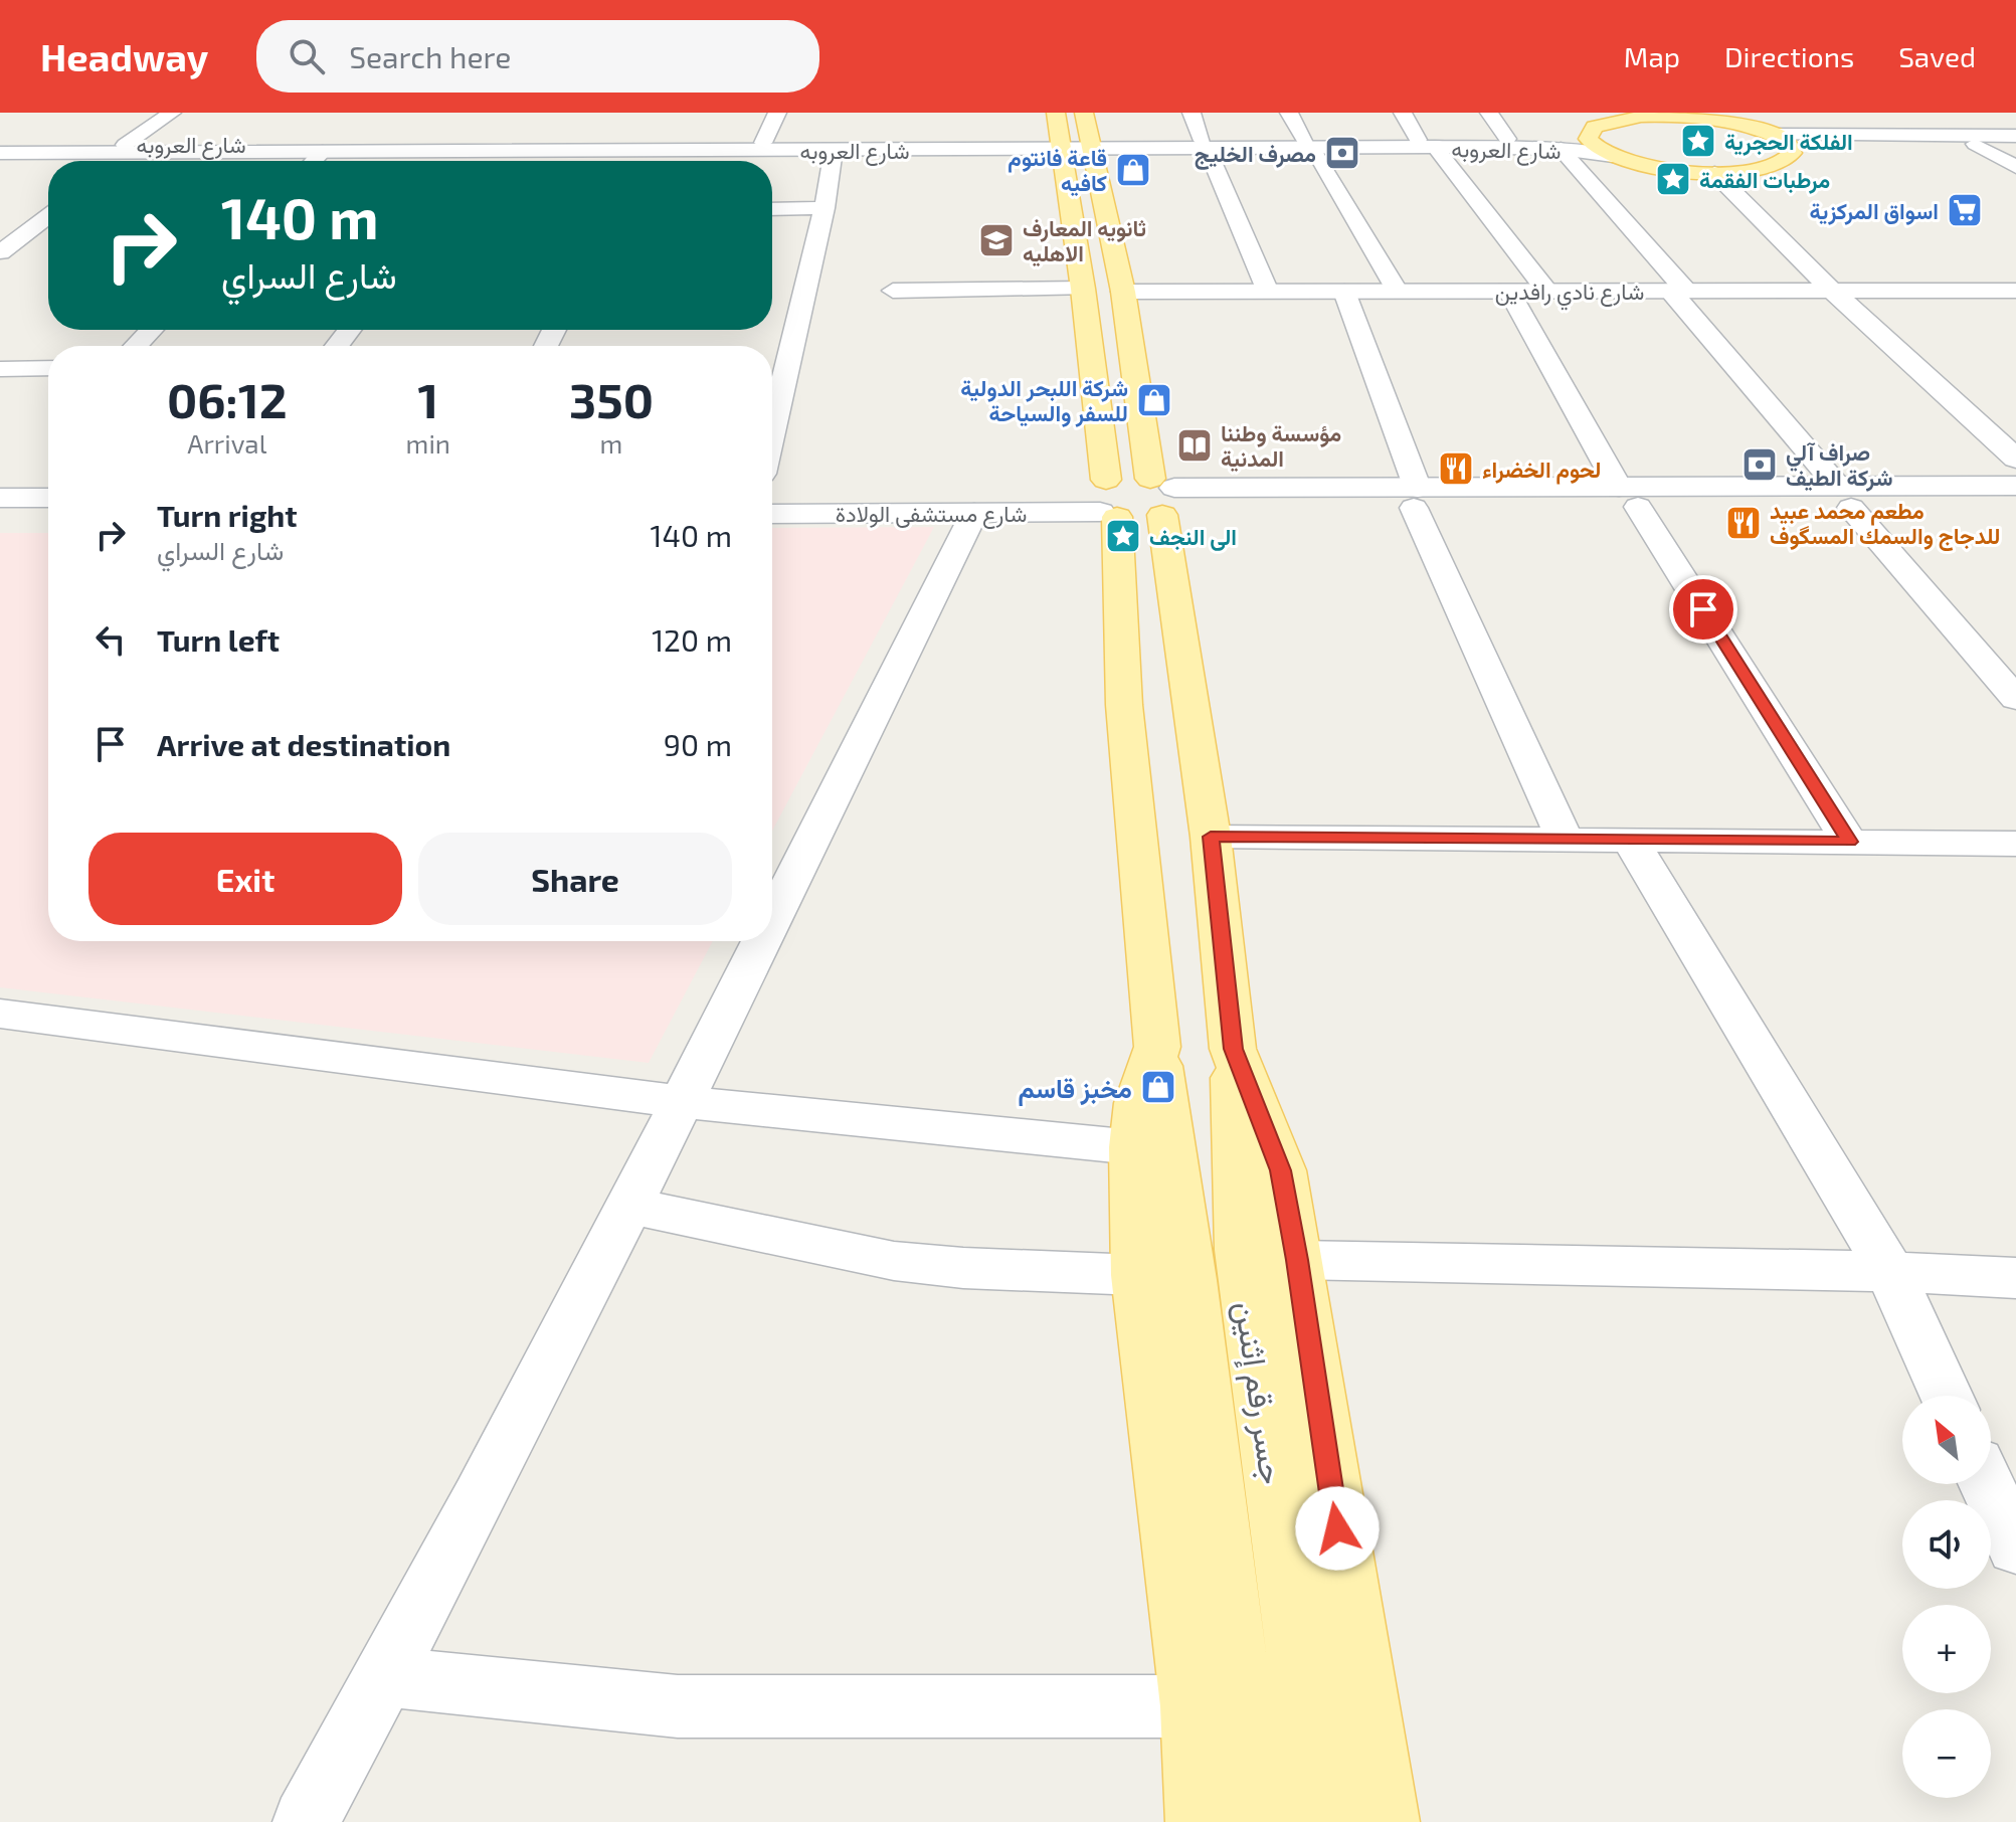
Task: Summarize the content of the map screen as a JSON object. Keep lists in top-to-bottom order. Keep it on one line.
{"streets":{"main road":["شارع العروبه","شارع نادي رافدين","شارع مستشفى الولادة","جسر رقم إثنين"]},"places":{"place":["الفلكة الحجرية","مرطبات الفقمة","الى النجف"],"bank":["مصرف الخليج","صراف آلي شركة الطيف"],"shop":["قاعة فانتوم كافيه","شركة اللبحر الدولية للسفر والسياحة","مخبز قاسم"],"supermarket":["اسواق المركزية"],"school or university":["ثانويه المعارف الاهليه"],"library":["مؤسسة وطننا المدنية"],"restaurant":["لحوم الخضراء","مطعم محمد عبيد للدجاج والسمك المسگوف"]},"north":"top left","page":{"header":"Headway","search":"Search here","nav":["Map","Directions","Saved"],"turn":["140 m","شارع السراي"],"eta":["06:12","Arrival","1","min","350","m"],"list":[{"name":"Turn right","note":"شارع السراي","value":"140 m"},{"name":"Turn left","value":"120 m"},{"name":"Arrive at destination","value":"90 m"}],"buttons":["Exit","Share"],"map_buttons":["+","−"]}}
